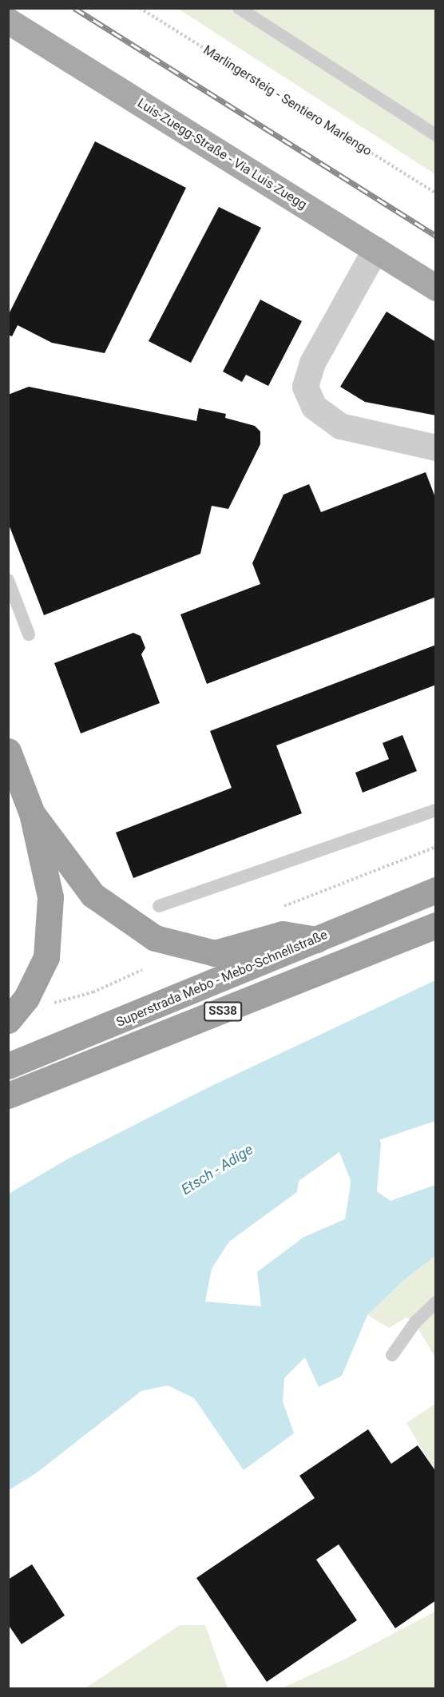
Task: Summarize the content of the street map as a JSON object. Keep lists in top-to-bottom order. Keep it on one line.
{"streets":{"highway":["Superstrada Mebo - Mebo-Schnellstraße","SS38"],"main road":["Luis-Zuegg-Straße - Via Luis Zuegg"],"path":["Marlingersteig - Sentiero Marlengo"]},"water":["Etsch - Adige"]}
